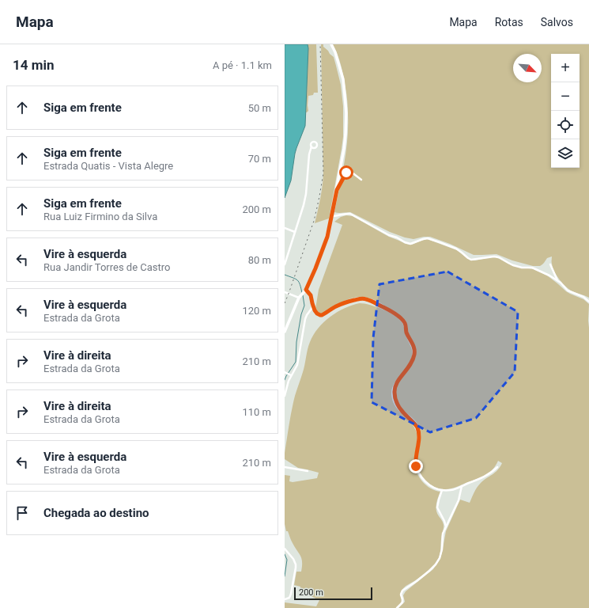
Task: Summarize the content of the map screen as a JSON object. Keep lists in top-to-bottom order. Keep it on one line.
{"scale_bar":"200 m","north":"bottom right","page":{"header":"Mapa","nav":["Mapa","Rotas","Salvos"],"heading":["14 min","A pé · 1.1 km"],"map_buttons":["+","−"],"list":[["Siga em frente","50 m"],["Siga em frente","Estrada Quatis - Vista Alegre","70 m"],["Siga em frente","Rua Luiz Firmino da Silva","200 m"],["Vire à esquerda","Rua Jandir Torres de Castro","80 m"],["Vire à esquerda","Estrada da Grota","120 m"],["Vire à direita","Estrada da Grota","210 m"],["Vire à direita","Estrada da Grota","110 m"],["Vire à esquerda","Estrada da Grota","210 m"],"Chegada ao destino"],"scale":"200 m"}}
